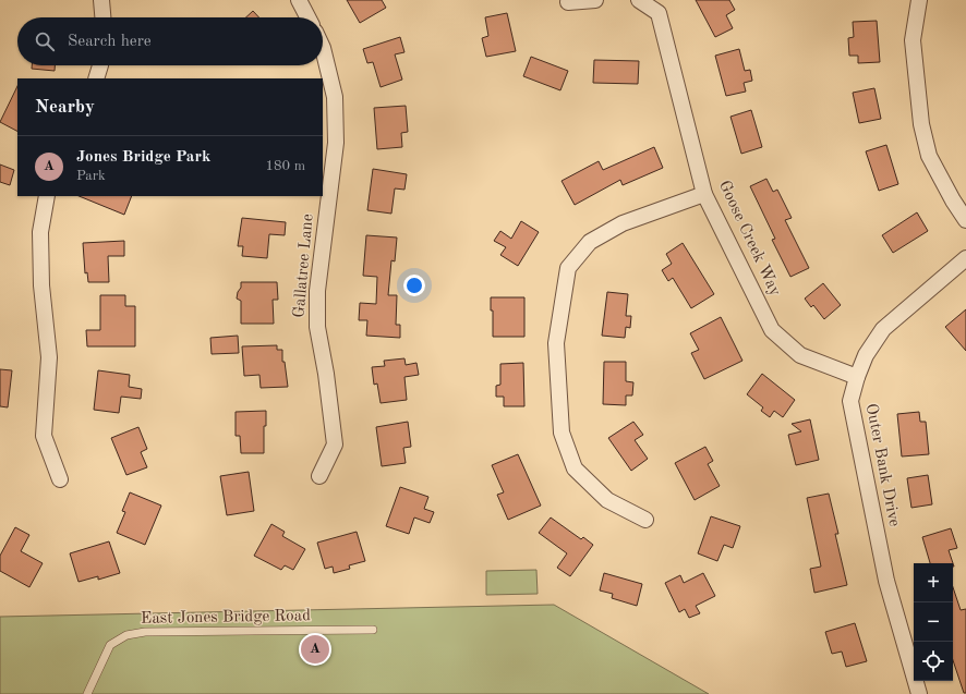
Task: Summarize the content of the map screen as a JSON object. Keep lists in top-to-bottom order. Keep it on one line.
{"streets":{"street":["Goose Creek Way","Gallatree Lane","Outer Bank Drive"],"lane":["East Jones Bridge Road"]},"crossings":[["Goose Creek Way","Outer Bank Drive"]],"page":{"search":"Search here","heading":"Nearby","list":[{"mark":"A","name":"Jones Bridge Park","note":"Park","value":"180 m"}],"map_buttons":["+","−"],"pins":"A"}}
